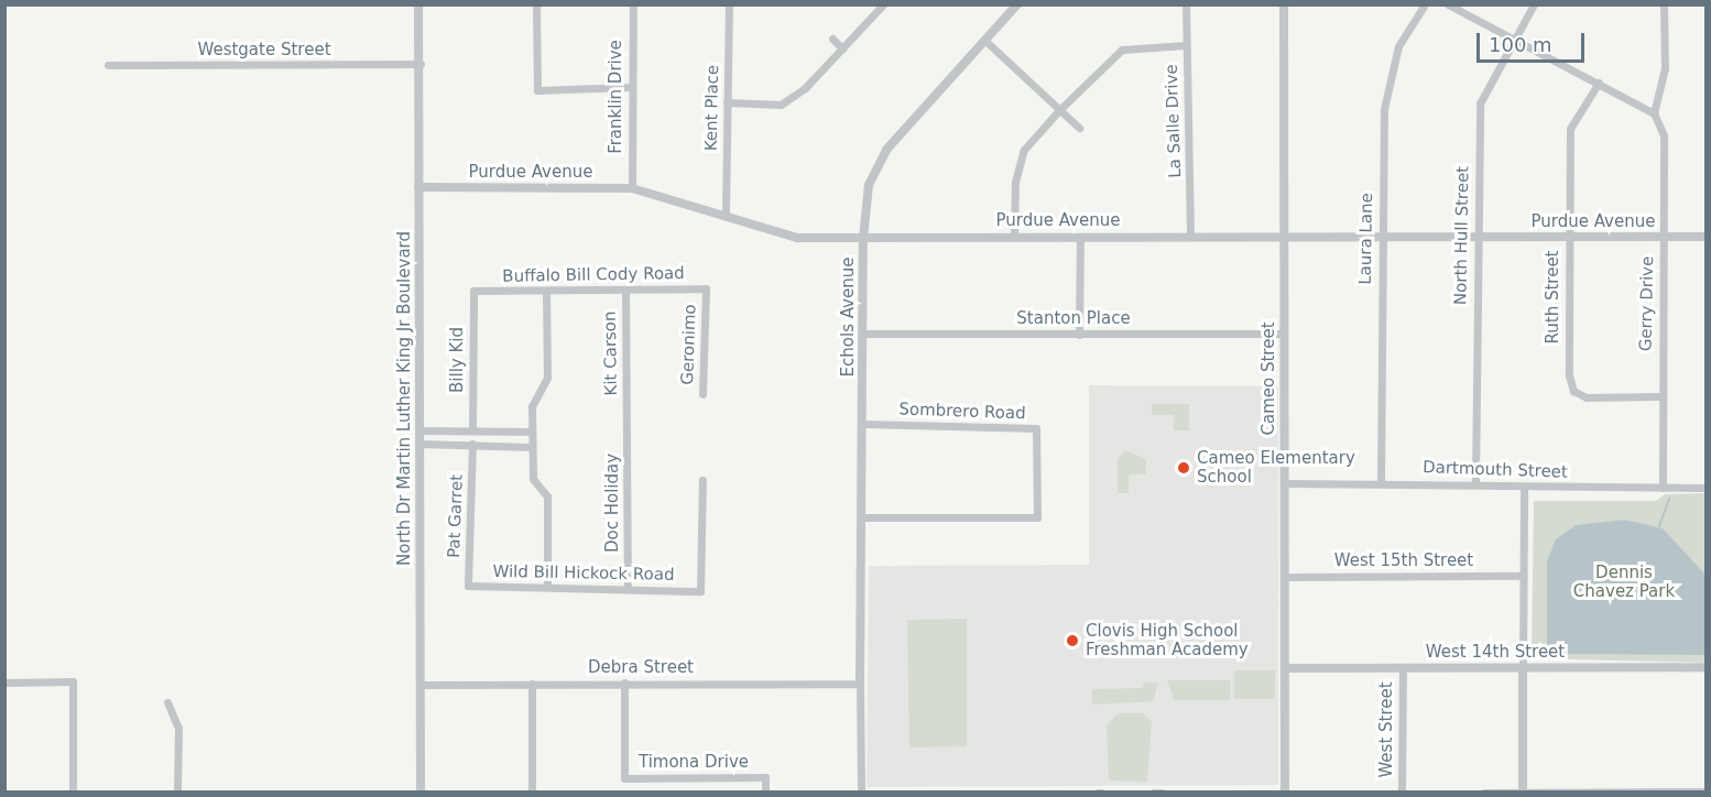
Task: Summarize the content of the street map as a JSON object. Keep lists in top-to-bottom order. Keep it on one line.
{"streets":{"street":["Westgate Street","Franklin Drive","Kent Place","La Salle Drive","Purdue Avenue","North Hull Street","Laura Lane","Buffalo Bill Cody Road","Ruth Street","Gerry Drive","Echols Avenue","Stanton Place","Geronimo","Kit Carson","Billy Kid","Cameo Street","North Dr Martin Luther King Jr Boulevard","Sombrero Road","Dartmouth Street","Doc Holiday","Pat Garret","West 15th Street","Wild Bill Hickock Road","West 14th Street","Debra Street","West Street","Timona Drive"]},"crossings":[["Westgate Street","North Dr Martin Luther King Jr Boulevard"],["Franklin Drive","Purdue Avenue"],["Kent Place","Purdue Avenue"],["La Salle Drive","Purdue Avenue"],["Purdue Avenue","North Hull Street"],["Purdue Avenue","Laura Lane"],["Purdue Avenue","Ruth Street"],["Purdue Avenue","Gerry Drive"],["Purdue Avenue","Echols Avenue"],["Purdue Avenue","Cameo Street"],["Purdue Avenue","North Dr Martin Luther King Jr Boulevard"],["North Hull Street","Dartmouth Street"],["Laura Lane","Dartmouth Street"],["Buffalo Bill Cody Road","Geronimo"],["Buffalo Bill Cody Road","Kit Carson"],["Buffalo Bill Cody Road","Billy Kid"],["Ruth Street","Gerry Drive"],["Gerry Drive","Dartmouth Street"],["Echols Avenue","Stanton Place"],["Echols Avenue","Sombrero Road"],["Echols Avenue","Debra Street"],["Stanton Place","Cameo Street"],["Kit Carson","Doc Holiday"],["Cameo Street","Dartmouth Street"],["Cameo Street","West 15th Street"],["Cameo Street","West 14th Street"],["North Dr Martin Luther King Jr Boulevard","Debra Street"],["Doc Holiday","Wild Bill Hickock Road"],["Pat Garret","Wild Bill Hickock Road"],["West 14th Street","West Street"],["Debra Street","Timona Drive"]],"parks":["Dennis Chavez Park"],"places":["Cameo Elementary School","Clovis High School Freshman Academy"],"scale_bar":"100 m"}
